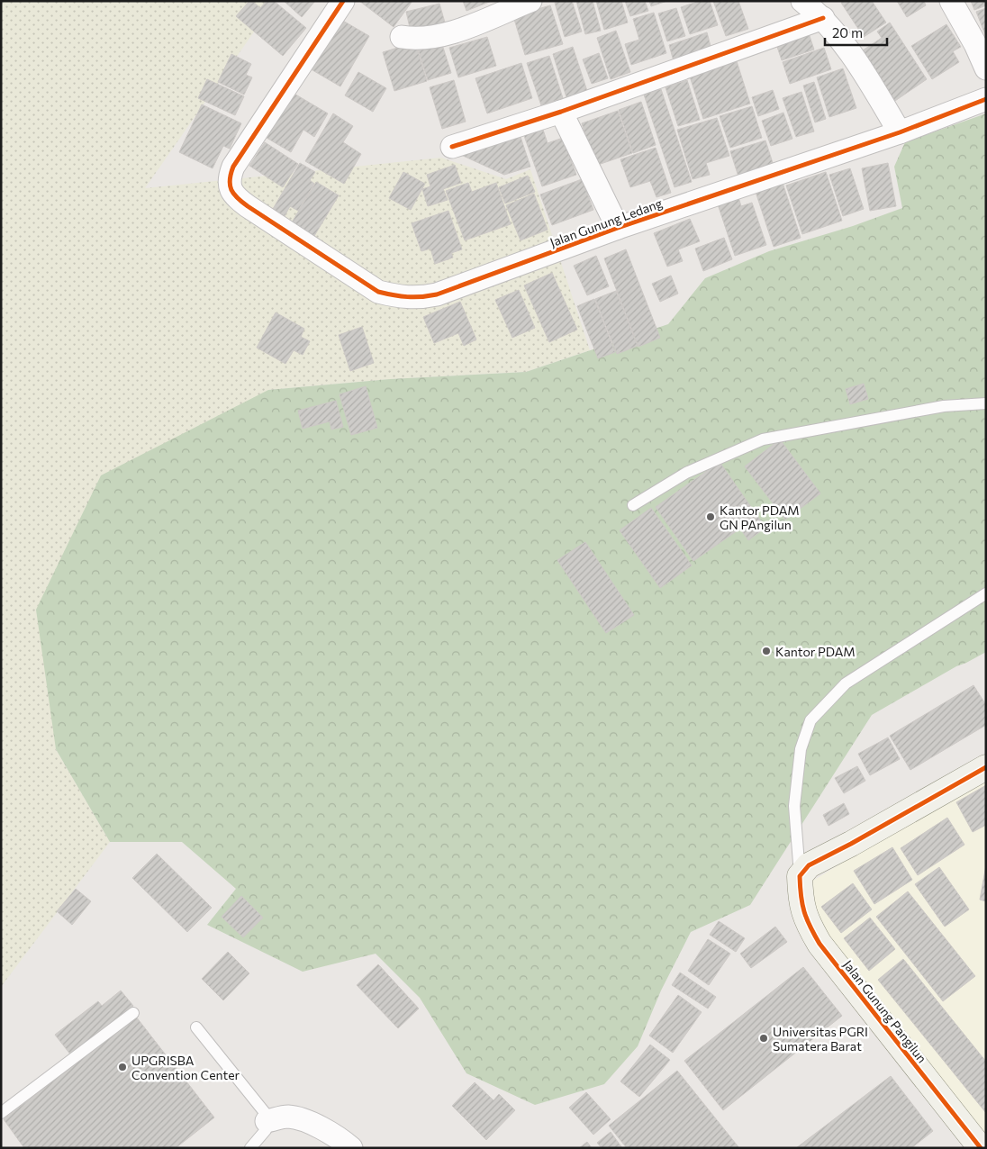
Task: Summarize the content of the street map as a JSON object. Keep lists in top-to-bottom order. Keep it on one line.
{"streets":{"street":["Jalan Gunung Ledang","Jalan Gunung Pangilun"]},"places":["Kantor PDAM GN PAngilun","Kantor PDAM","Universitas PGRI Sumatera Barat","UPGRISBA Convention Center"],"scale_bar":"20 m"}
